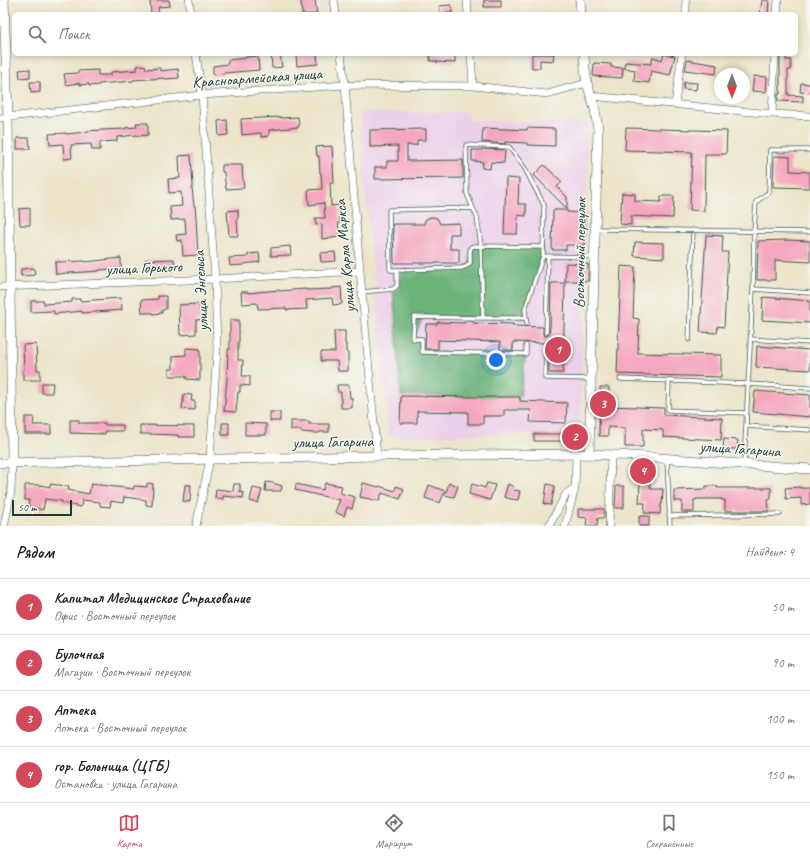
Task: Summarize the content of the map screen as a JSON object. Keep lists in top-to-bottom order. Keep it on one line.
{"streets":{"street":["Красноармейская улица","Восточный переулок","улица Карла Маркса","улица Горького","улица Энгельса","улица Гагарина"]},"crossings":[["Красноармейская улица","Восточный переулок"],["Красноармейская улица","улица Карла Маркса"],["Красноармейская улица","улица Энгельса"],["Восточный переулок","улица Гагарина"],["улица Карла Маркса","улица Горького"],["улица Карла Маркса","улица Гагарина"],["улица Горького","улица Энгельса"],["улица Энгельса","улица Гагарина"]],"scale_bar":"50 m","north":"bottom","page":{"search":"Поиск","pins":["1","3","2","4"],"scale":"50 m","heading":["Рядом","Найдено: 4"],"list":[{"mark":"1","name":"Капитал Медицинское Страхование","note":"Офис · Восточный переулок","value":"50 m"},{"mark":"2","name":"Булочная","note":"Магазин · Восточный переулок","value":"90 m"},{"mark":"3","name":"Аптека","note":"Аптека · Восточный переулок","value":"100 m"},{"mark":"4","name":"гор. Больница (ЦГБ)","note":"Остановка · улица Гагарина","value":"150 m"}],"nav":["Карта","Маршрут","Сохранённые"]}}
